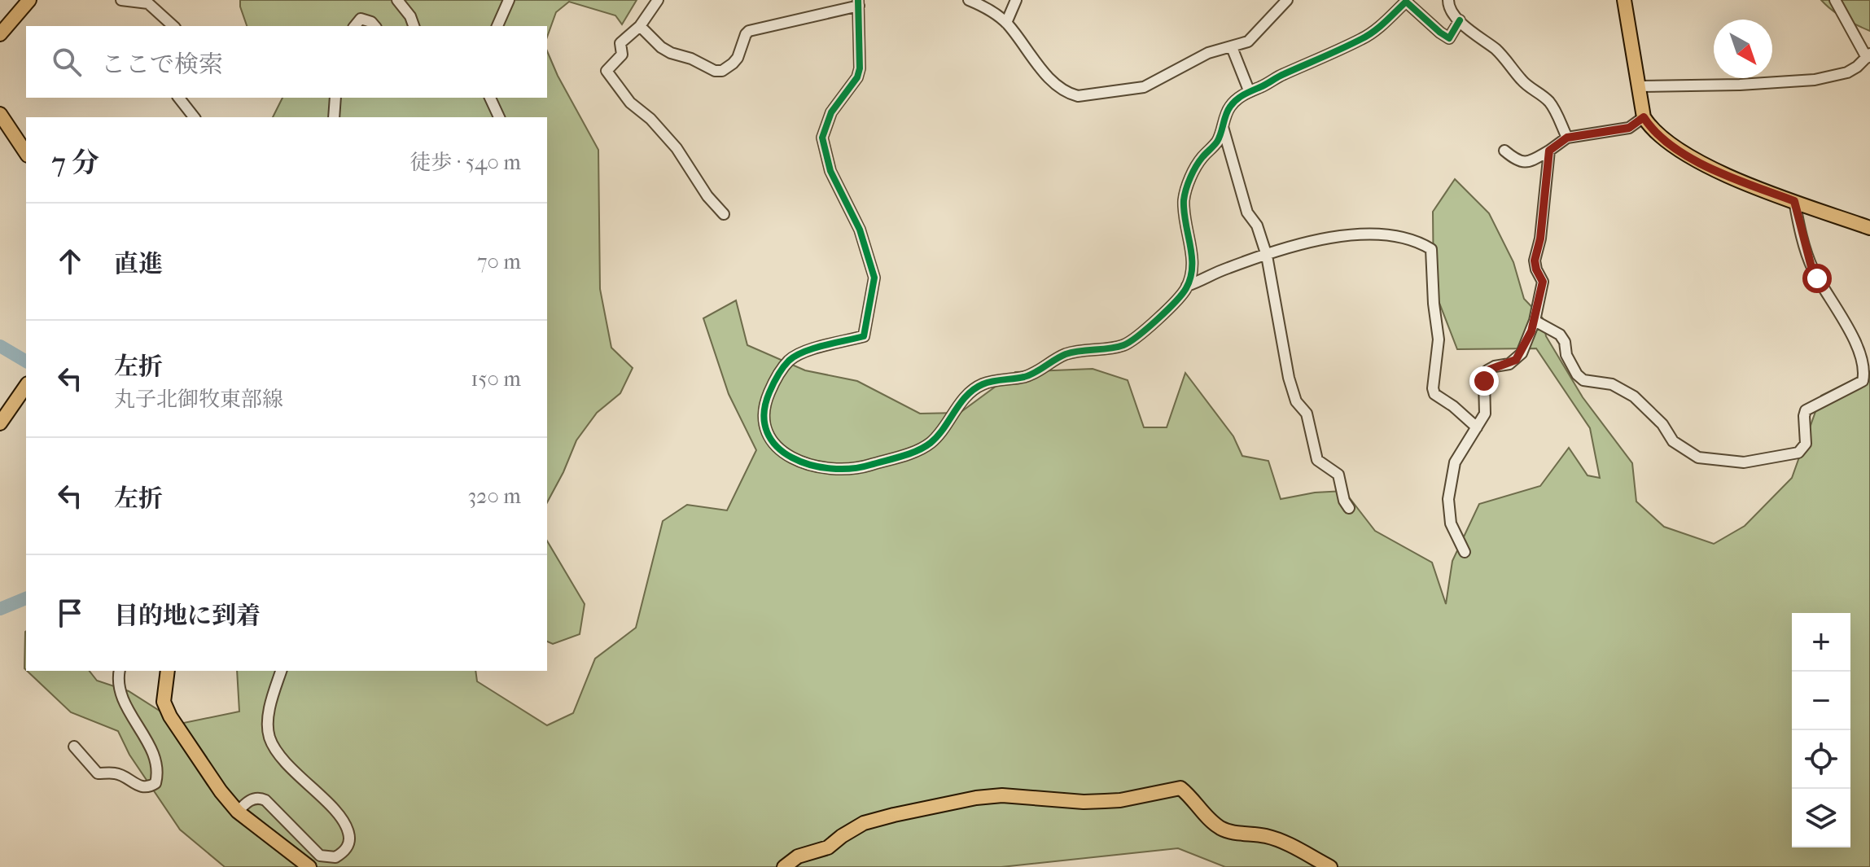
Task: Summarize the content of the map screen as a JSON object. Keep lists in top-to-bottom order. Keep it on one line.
{"north":"bottom right","page":{"search":"ここで検索","heading":["7 分","徒歩 · 540 m"],"list":[["直進","70 m"],["左折","丸子北御牧東部線","150 m"],["左折","320 m"],"目的地に到着"],"map_buttons":["+","−"]}}
